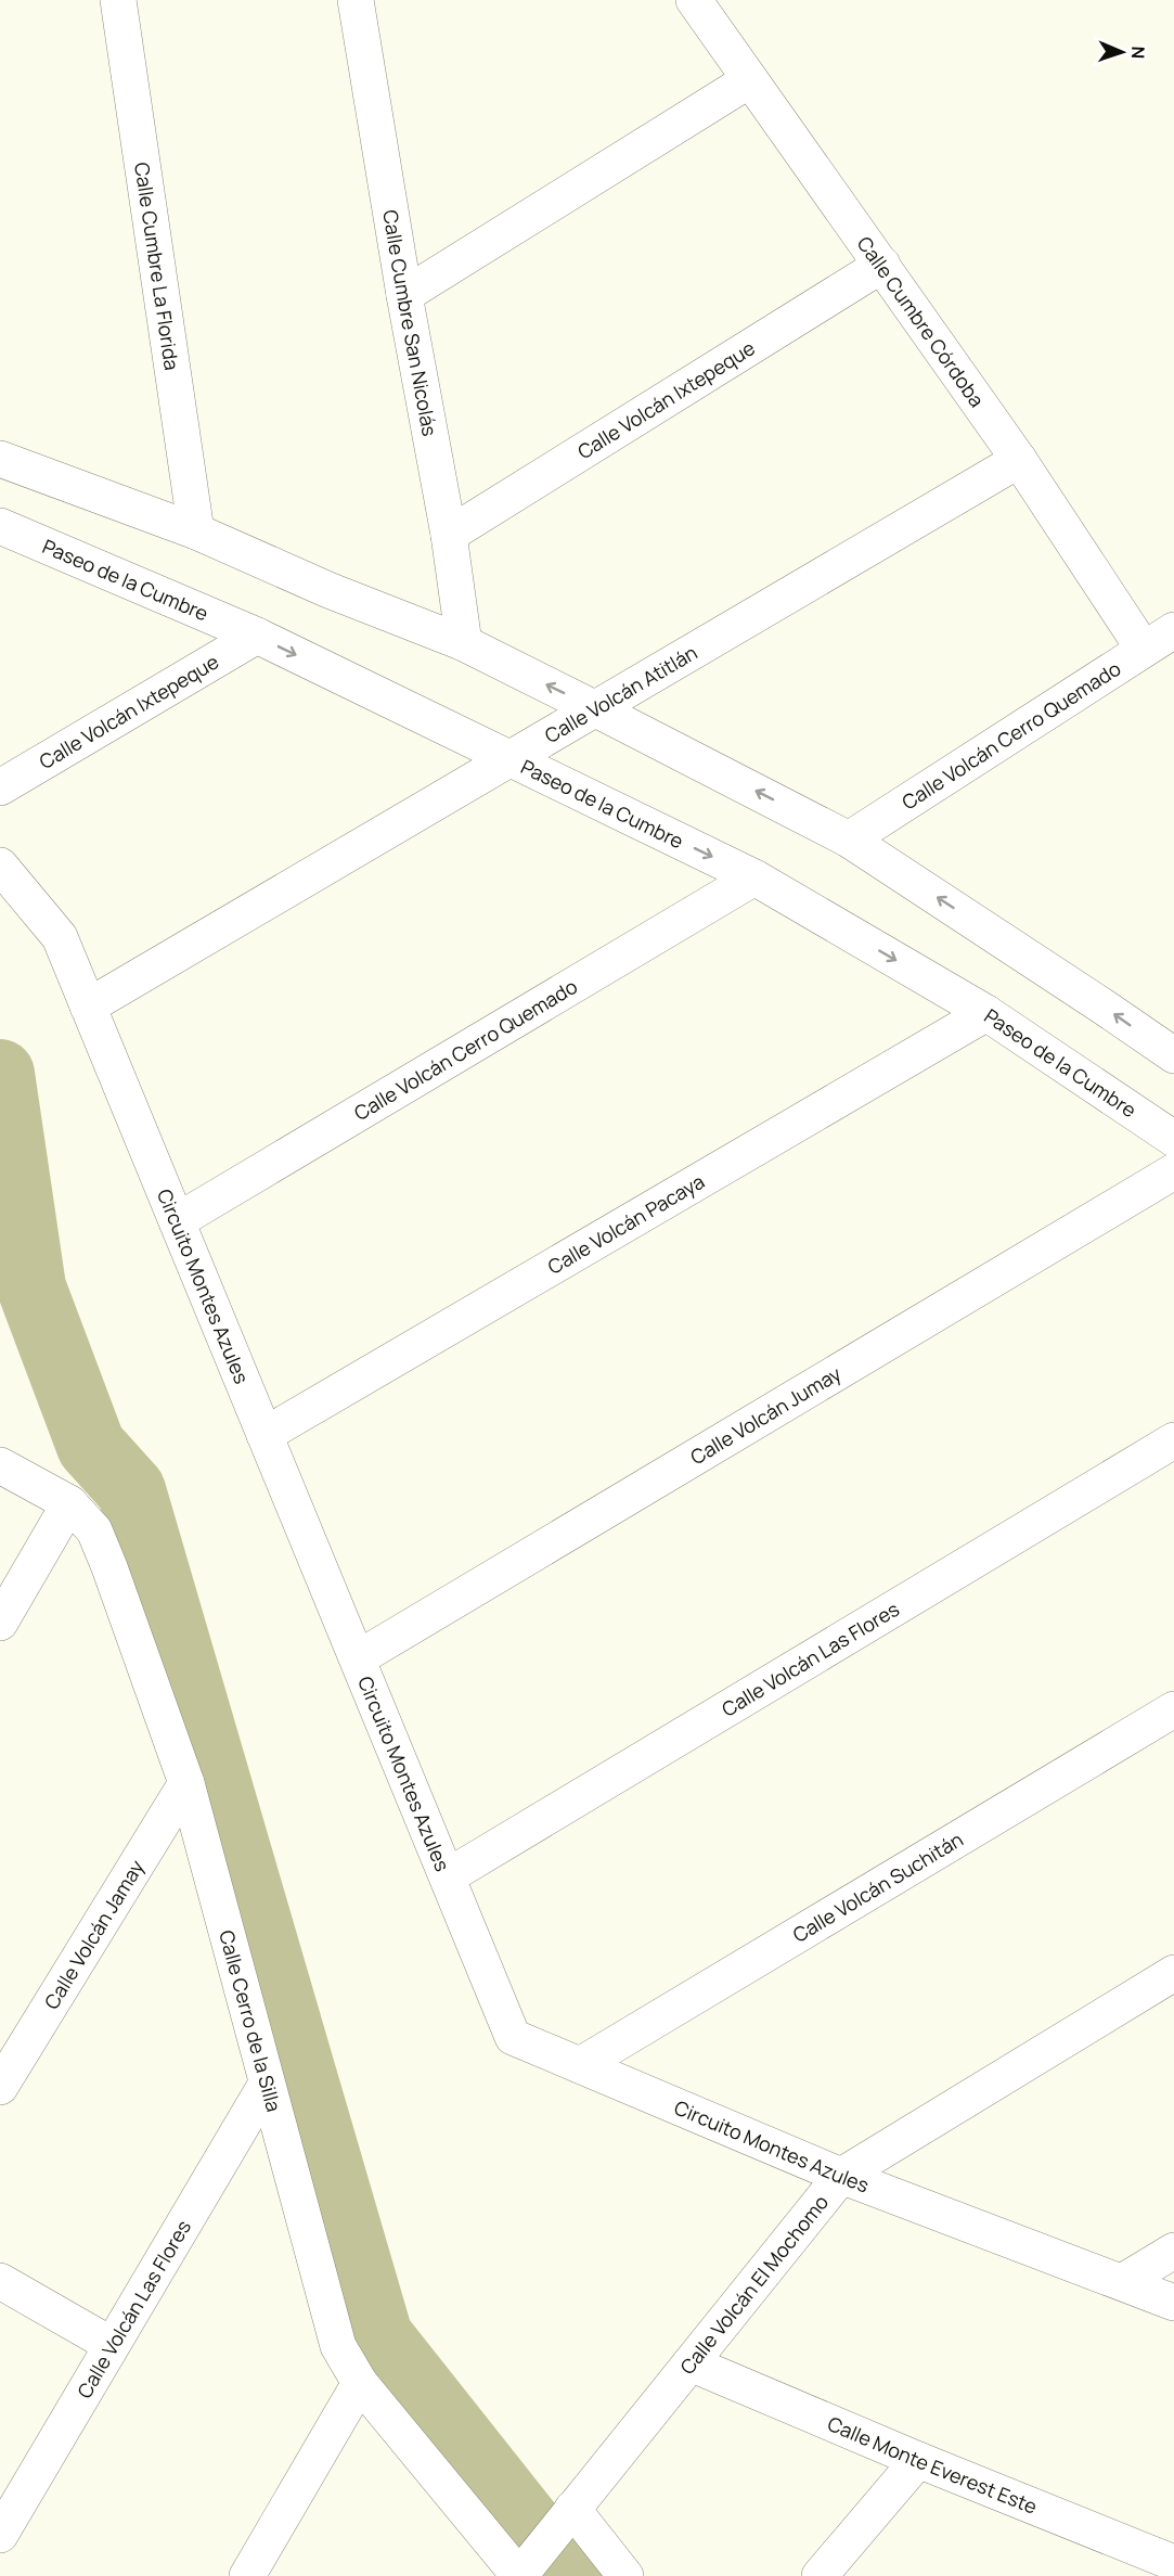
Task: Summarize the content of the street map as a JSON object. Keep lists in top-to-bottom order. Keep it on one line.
{"streets":{"street":["Calle Cumbre La Florida","Calle Cumbre San Nicolás","Calle Cumbre Córdoba","Calle Volcán Ixtepeque","Paseo de la Cumbre","Calle Volcán Atitlán","Calle Volcán Cerro Quemado","Calle Volcán Pacaya","Circuito Montes Azules","Calle Volcán Jumay","Calle Volcán Las Flores","Calle Volcán Suchitán","Calle Volcán Jamay","Calle Cerro de la Silla","Calle Volcán El Mochomo","Calle Monte Everest Este"]},"crossings":[["Calle Cumbre San Nicolás","Calle Volcán Ixtepeque"],["Calle Cumbre Córdoba","Calle Volcán Ixtepeque"],["Calle Cumbre Córdoba","Calle Volcán Atitlán"],["Calle Cumbre Córdoba","Calle Volcán Cerro Quemado"],["Calle Volcán Ixtepeque","Paseo de la Cumbre"],["Paseo de la Cumbre","Calle Volcán Atitlán"],["Paseo de la Cumbre","Calle Volcán Cerro Quemado"],["Paseo de la Cumbre","Calle Volcán Pacaya"],["Calle Volcán Atitlán","Circuito Montes Azules"],["Calle Volcán Cerro Quemado","Circuito Montes Azules"],["Calle Volcán Pacaya","Circuito Montes Azules"],["Circuito Montes Azules","Calle Volcán Jumay"],["Circuito Montes Azules","Calle Volcán Las Flores"],["Circuito Montes Azules","Calle Volcán Suchitán"],["Circuito Montes Azules","Calle Volcán El Mochomo"],["Calle Volcán Las Flores","Calle Cerro de la Silla"],["Calle Volcán Jamay","Calle Cerro de la Silla"],["Calle Cerro de la Silla","Calle Volcán El Mochomo"],["Calle Volcán El Mochomo","Calle Monte Everest Este"]],"north":"right"}
